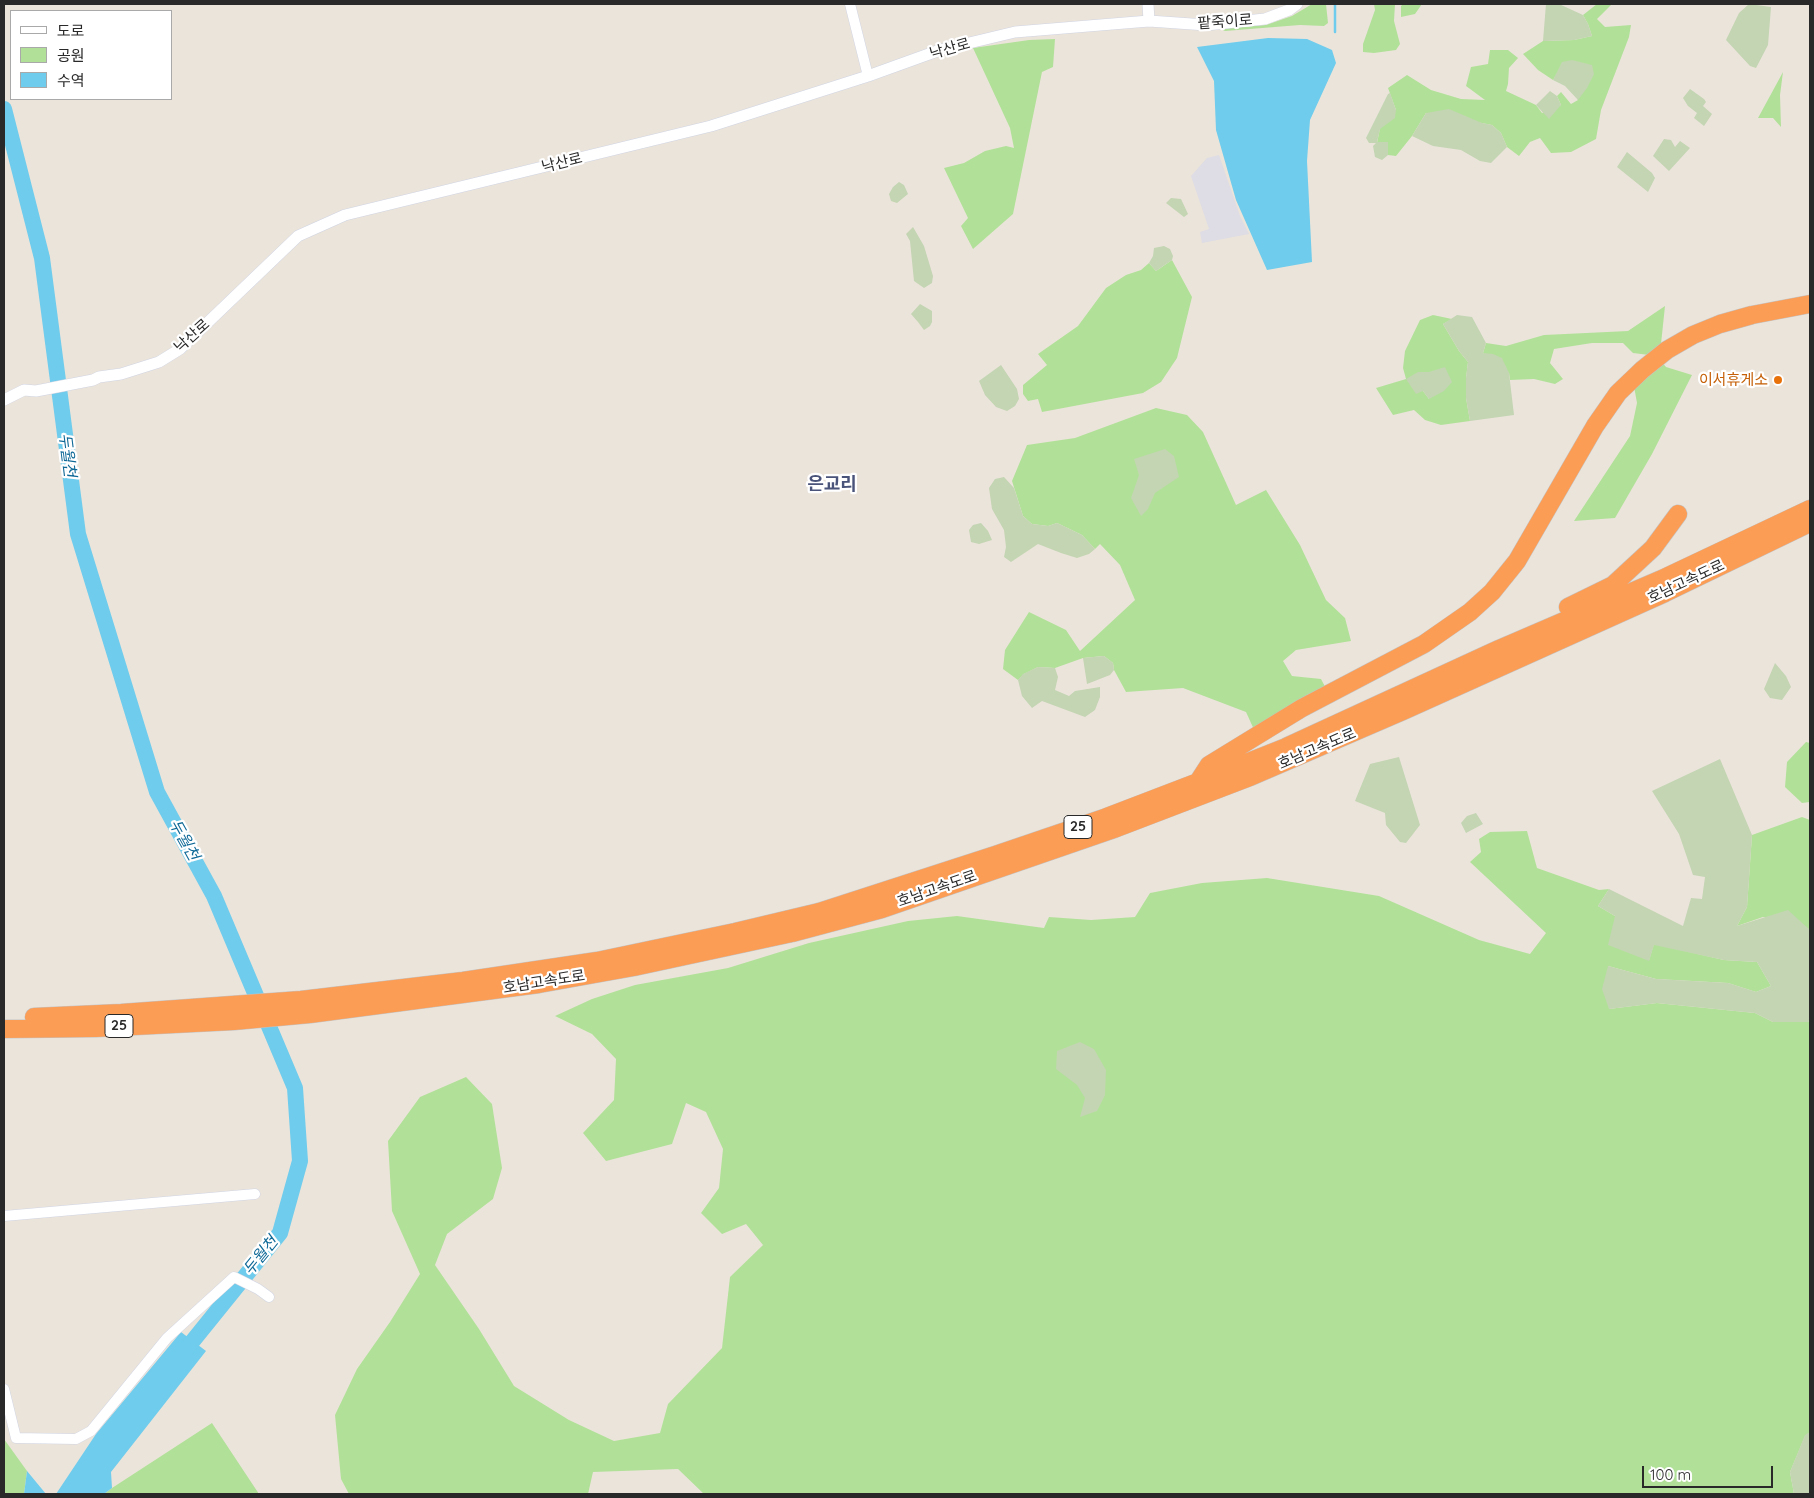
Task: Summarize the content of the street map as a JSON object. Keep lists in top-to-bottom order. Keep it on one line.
{"streets":{"highway":["호남고속도로","25"],"street":["팥죽이로","낙산로"]},"crossings":[["팥죽이로","낙산로"]],"districts":["은교리"],"water":["두월천"],"places":["이서휴게소"],"legend":["도로","공원","수역"],"scale_bar":"100 m"}
